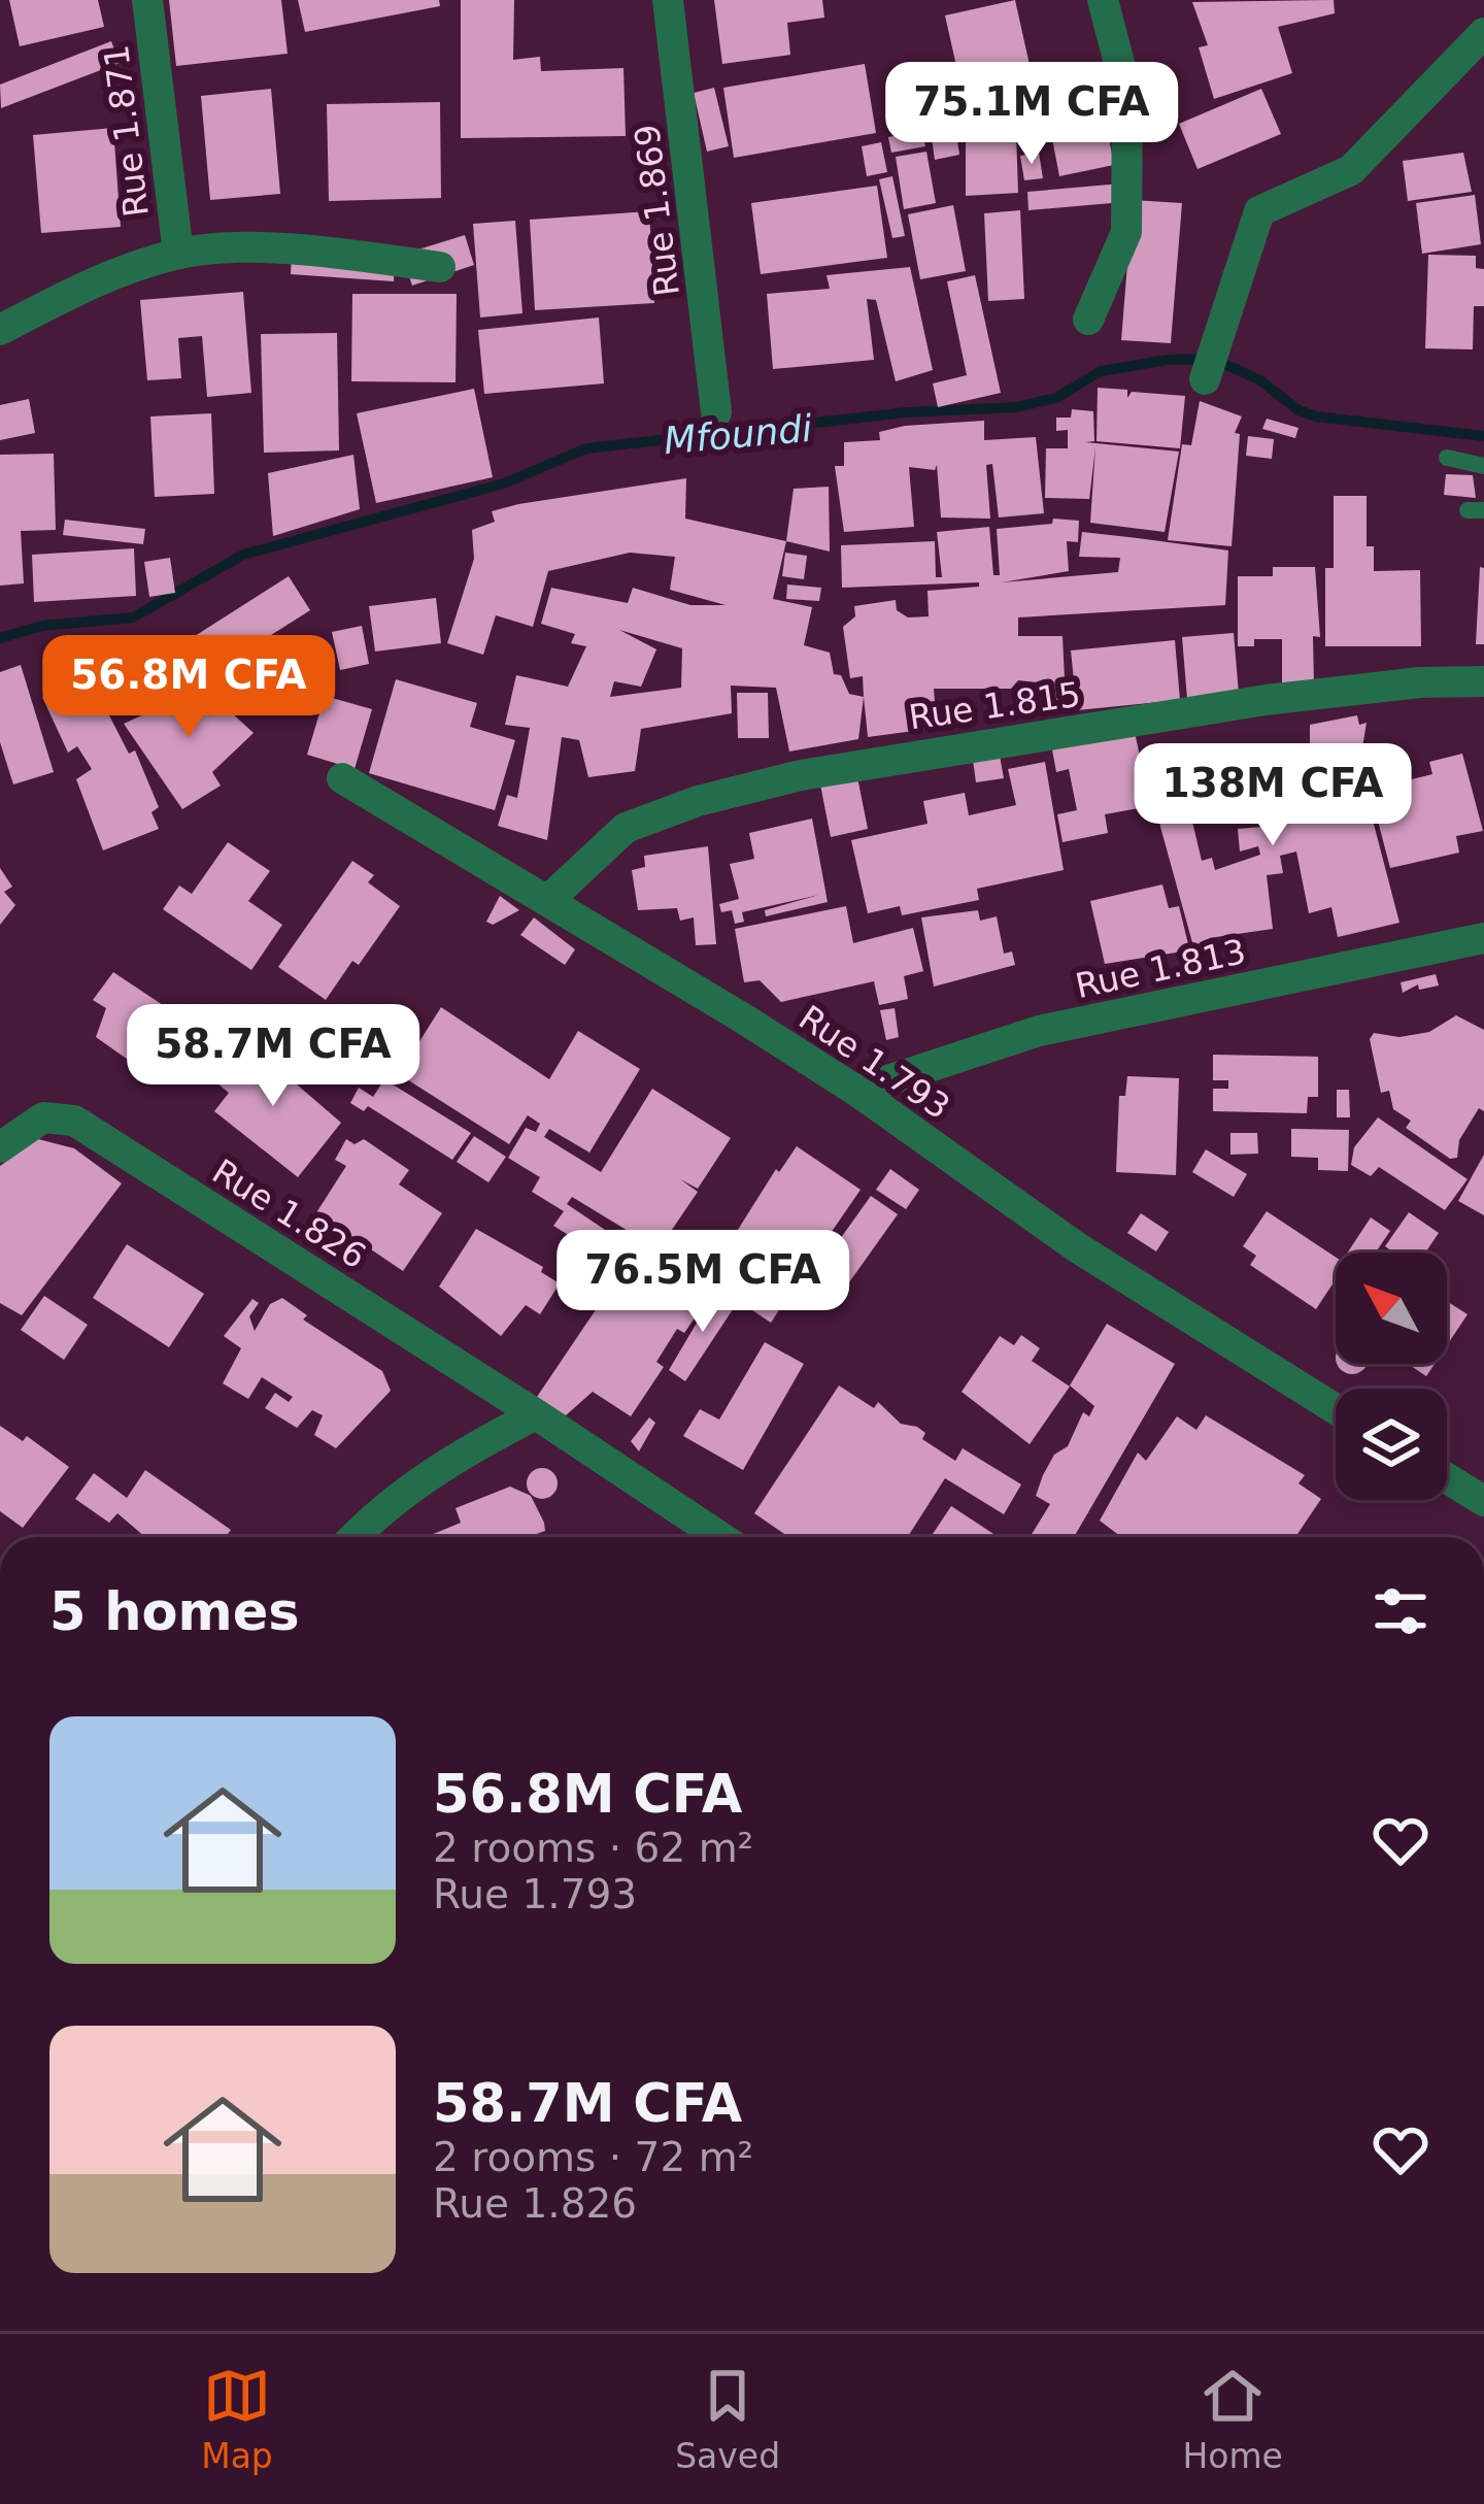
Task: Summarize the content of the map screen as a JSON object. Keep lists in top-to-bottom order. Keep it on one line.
{"streets":{"street":["Rue 1.871","Rue 1.869","Rue 1.815","Rue 1.813","Rue 1.793","Rue 1.826"]},"crossings":[["Rue 1.815","Rue 1.793"],["Rue 1.813","Rue 1.793"]],"water":["Mfoundi"],"north":"top left","page":{"price":["75.1M CFA","56.8M CFA","138M CFA","58.7M CFA","76.5M CFA"],"heading":"5 homes","list":[{"name":"56.8M CFA","note":"2 rooms · 62 m² · Rue 1.793"},{"name":"58.7M CFA","note":"2 rooms · 72 m² · Rue 1.826"}],"tabs":["Map","Saved","Home"]}}
